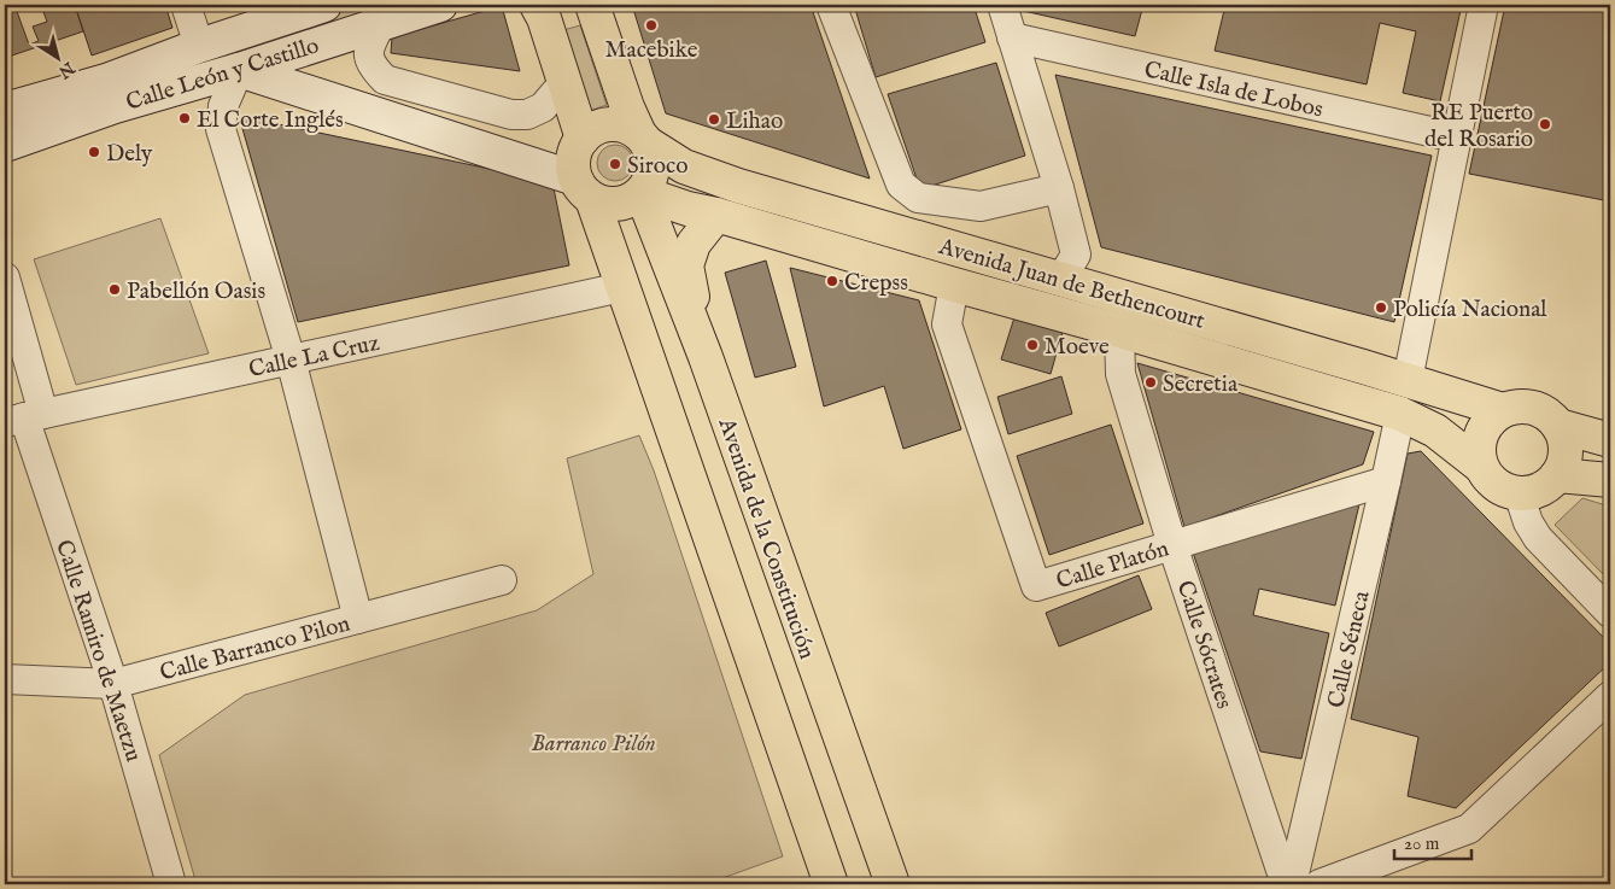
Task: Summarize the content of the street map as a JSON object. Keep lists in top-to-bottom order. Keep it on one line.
{"streets":{"main road":["Calle León y Castillo","Avenida Juan de Bethencourt","Avenida de la Constitución"],"street":["Calle Isla de Lobos","Calle La Cruz","Calle Platón","Calle Sócrates","Calle Barranco Pilon","Calle Séneca","Calle Ramiro de Maetzu"]},"crossings":[["Avenida Juan de Bethencourt","Avenida de la Constitución"],["Avenida Juan de Bethencourt","Calle Platón"],["Avenida Juan de Bethencourt","Calle Sócrates"],["Avenida Juan de Bethencourt","Calle Séneca"],["Calle La Cruz","Calle Ramiro de Maetzu"],["Calle Platón","Calle Sócrates"],["Calle Platón","Calle Séneca"],["Calle Barranco Pilon","Calle Ramiro de Maetzu"]],"parks":["Barranco Pilón"],"places":["Macebike","El Corte Inglés","Lihao","RE Puerto del Rosario","Dely","Siroco","Crepss","Pabellón Oasis","Policía Nacional","Moeve","Secretia"],"scale_bar":"20 m","north":"bottom right"}
